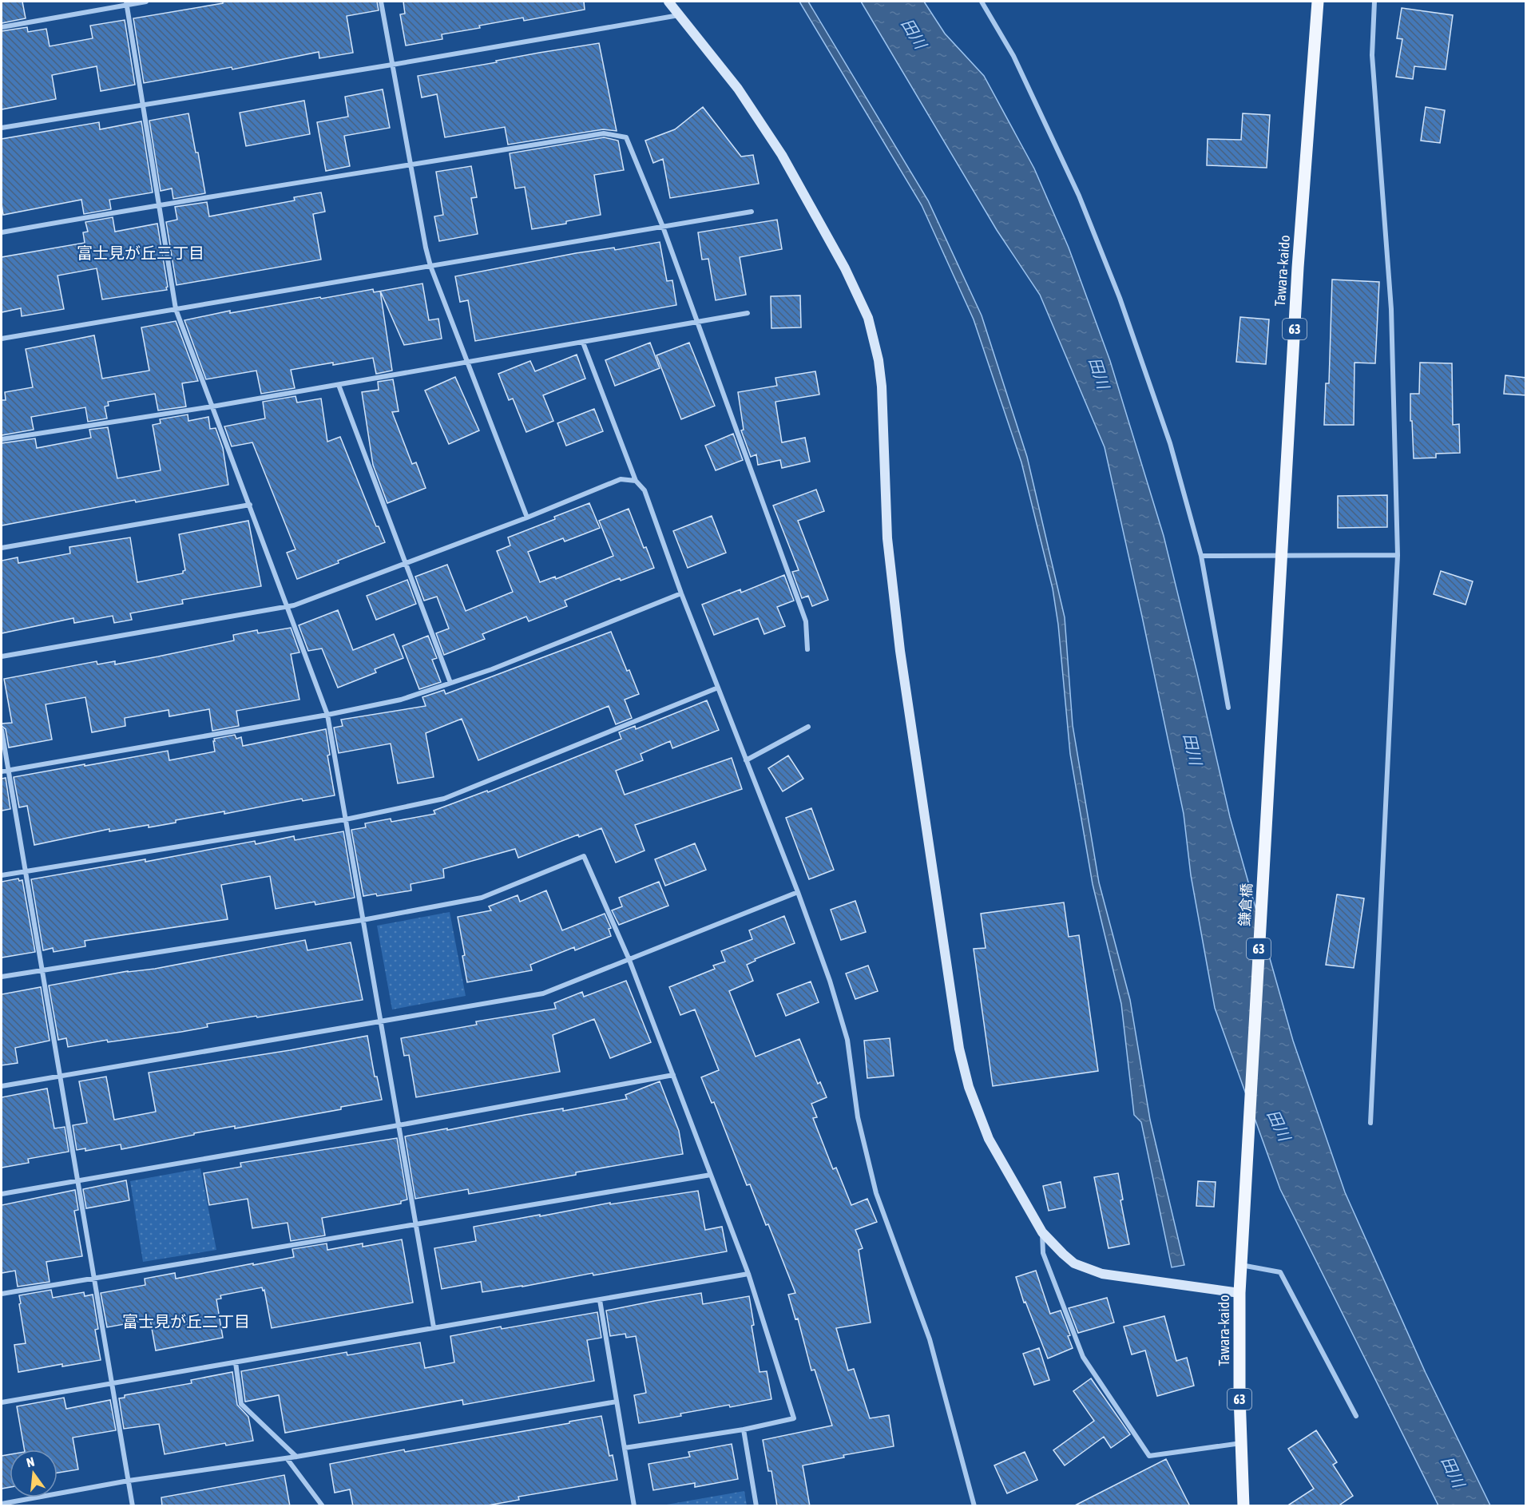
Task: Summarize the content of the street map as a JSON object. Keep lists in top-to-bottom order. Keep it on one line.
{"streets":{"main road":["Tawara-kaido","63","鎌倉橋"]},"crossings":[["Tawara-kaido","鎌倉橋"]],"districts":["富士見が丘三丁目","富士見が丘二丁目"],"water":["田川"],"north":"top"}
